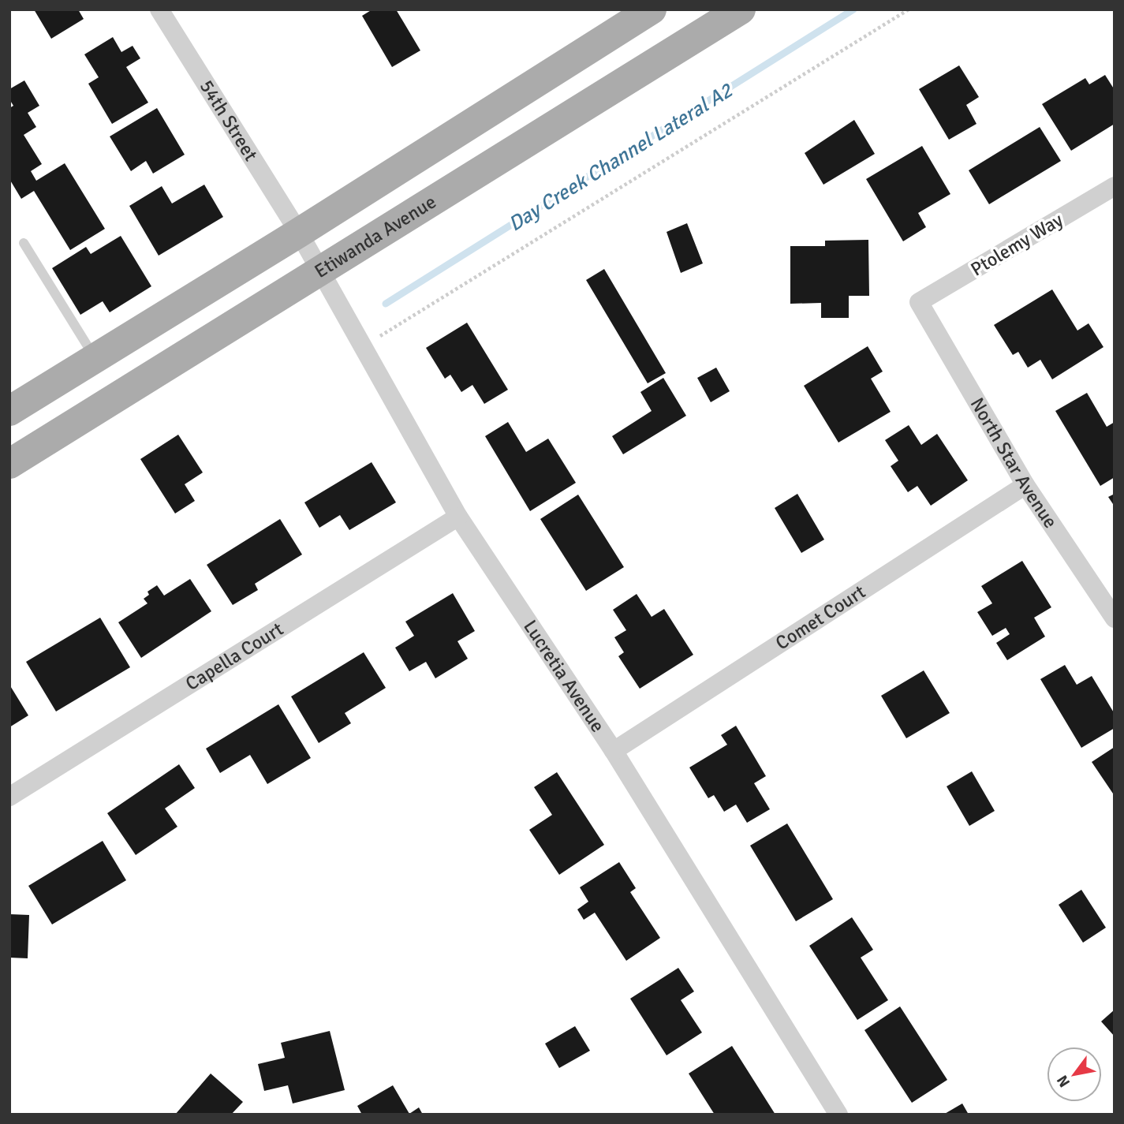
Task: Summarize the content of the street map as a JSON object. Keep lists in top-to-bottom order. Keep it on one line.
{"streets":{"main road":["Etiwanda Avenue"],"street":["54th Street","Ptolemy Way","North Star Avenue","Comet Court","Capella Court","Lucretia Avenue"]},"crossings":[["54th Street","Lucretia Avenue"],["Etiwanda Avenue","Lucretia Avenue"],["Ptolemy Way","North Star Avenue"],["North Star Avenue","Comet Court"],["Comet Court","Lucretia Avenue"],["Capella Court","Lucretia Avenue"]],"water":["Day Creek Channel Lateral A2"],"north":"bottom left"}
